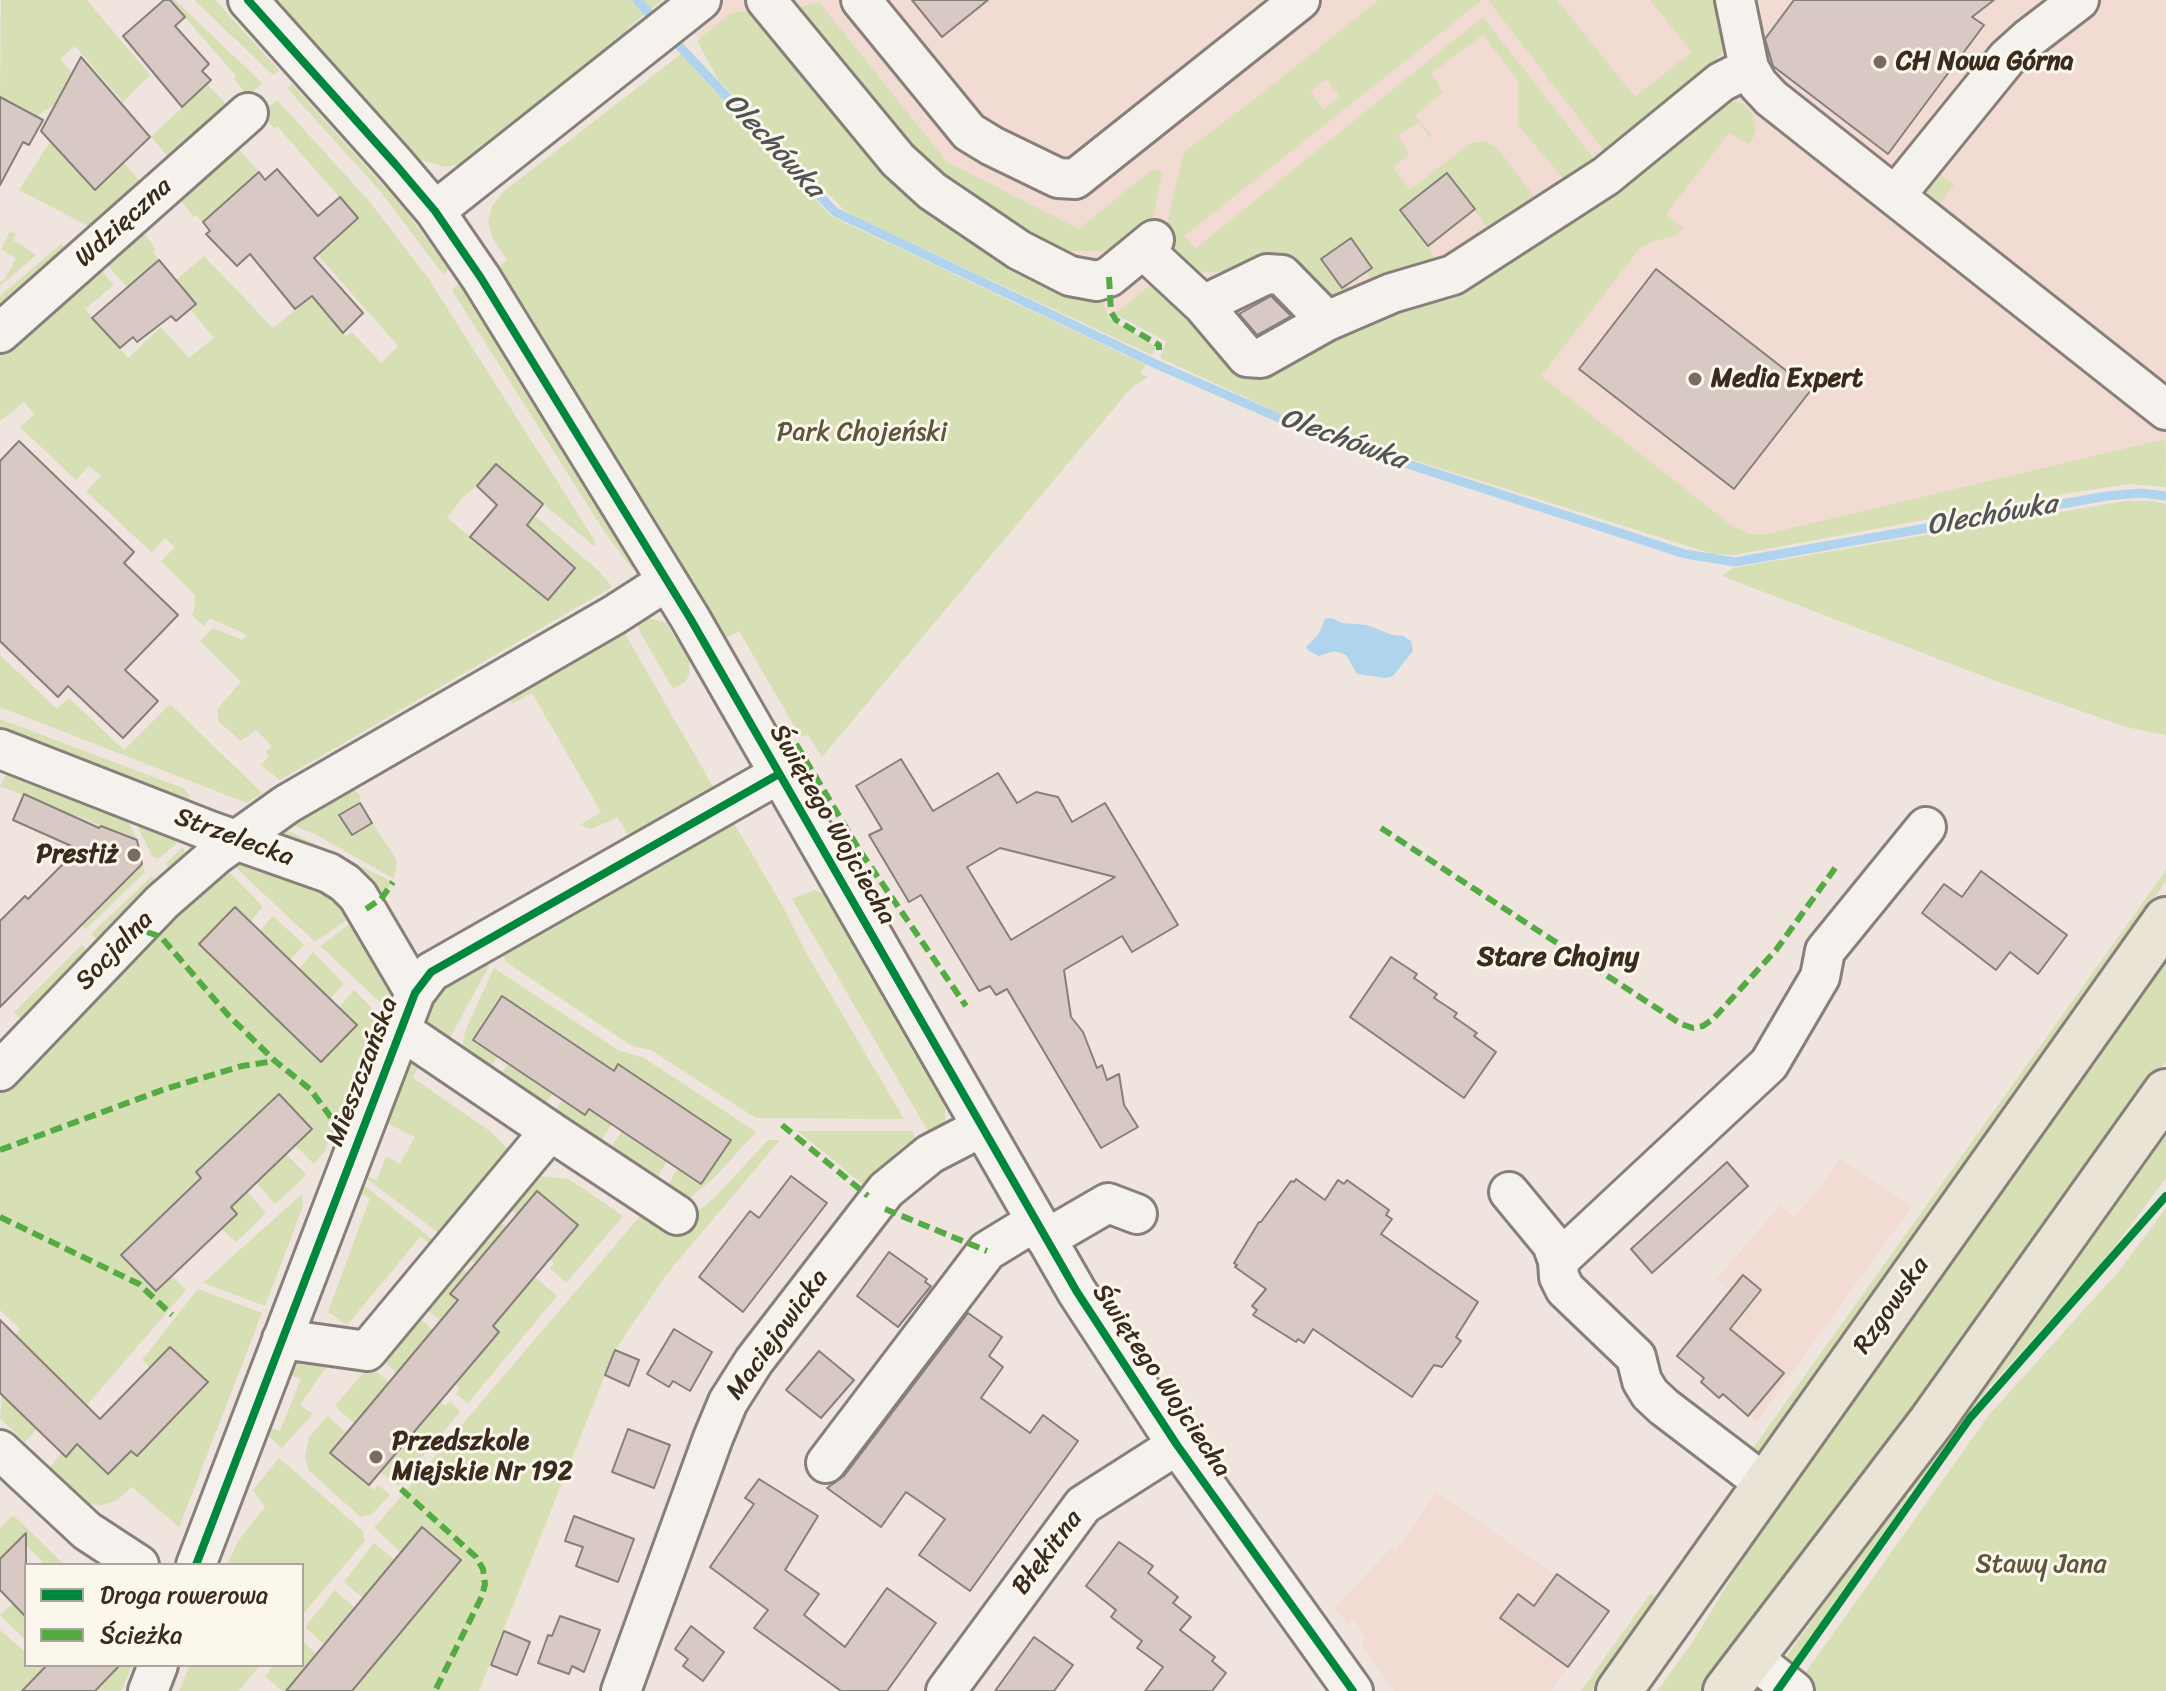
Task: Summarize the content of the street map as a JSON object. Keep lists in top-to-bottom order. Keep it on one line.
{"streets":{"main road":["Rzgowska"],"street":["Wdzięczna","Świętego Wojciecha","Strzelecka","Socjalna","Mieszczańska","Maciejowicka","Błękitna"]},"crossings":[["Świętego Wojciecha","Mieszczańska"],["Świętego Wojciecha","Maciejowicka"],["Świętego Wojciecha","Błękitna"],["Strzelecka","Socjalna"],["Strzelecka","Mieszczańska"]],"districts":["Stare Chojny"],"water":["Olechówka"],"parks":["Park Chojeński","Stawy Jana"],"places":["CH Nowa Górna","Media Expert","Prestiż","Przedszkole Miejskie Nr 192"],"legend":["Droga rowerowa","Ścieżka"]}
